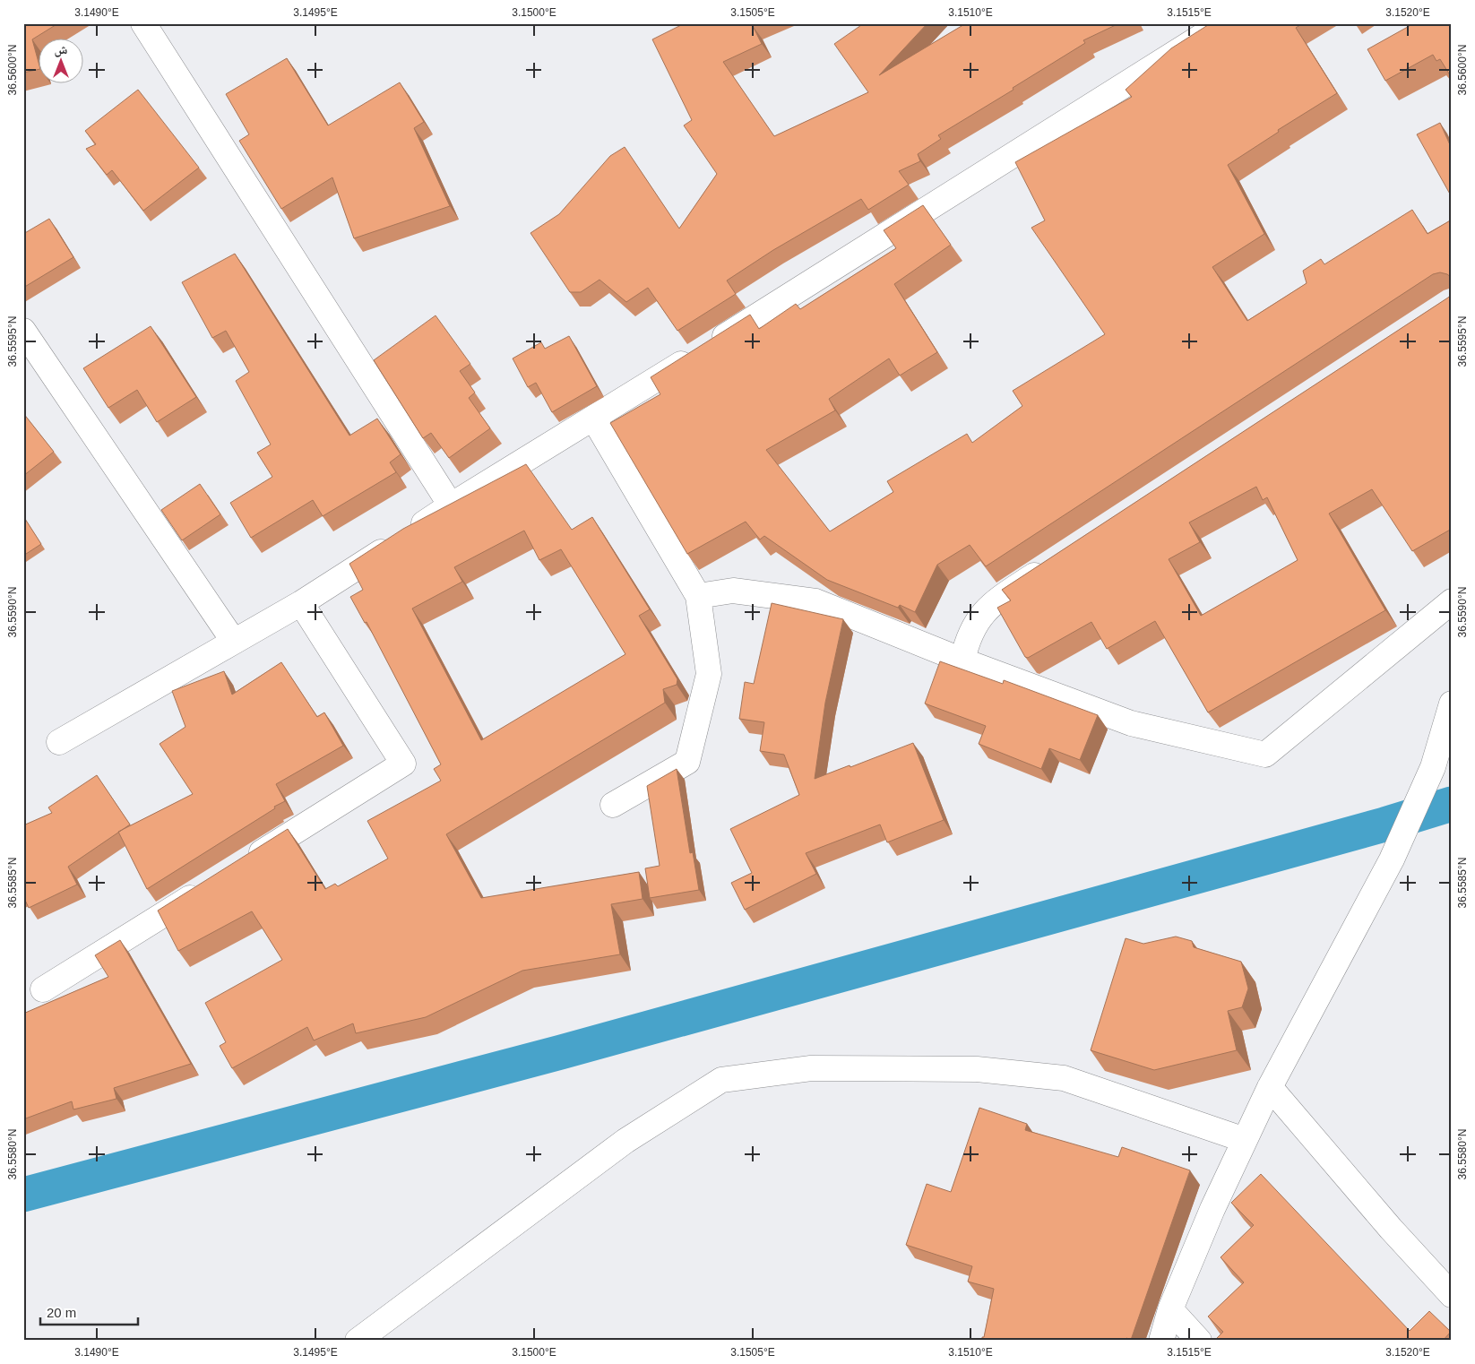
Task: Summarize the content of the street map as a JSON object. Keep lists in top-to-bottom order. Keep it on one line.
{"scale_bar":"20 m","north":"top","coordinates":["3.1490°E","3.1495°E","3.1500°E","3.1505°E","3.1510°E","3.1515°E","3.1520°E","36.5600°N","36.5595°N","36.5590°N","36.5585°N","36.5580°N"]}
